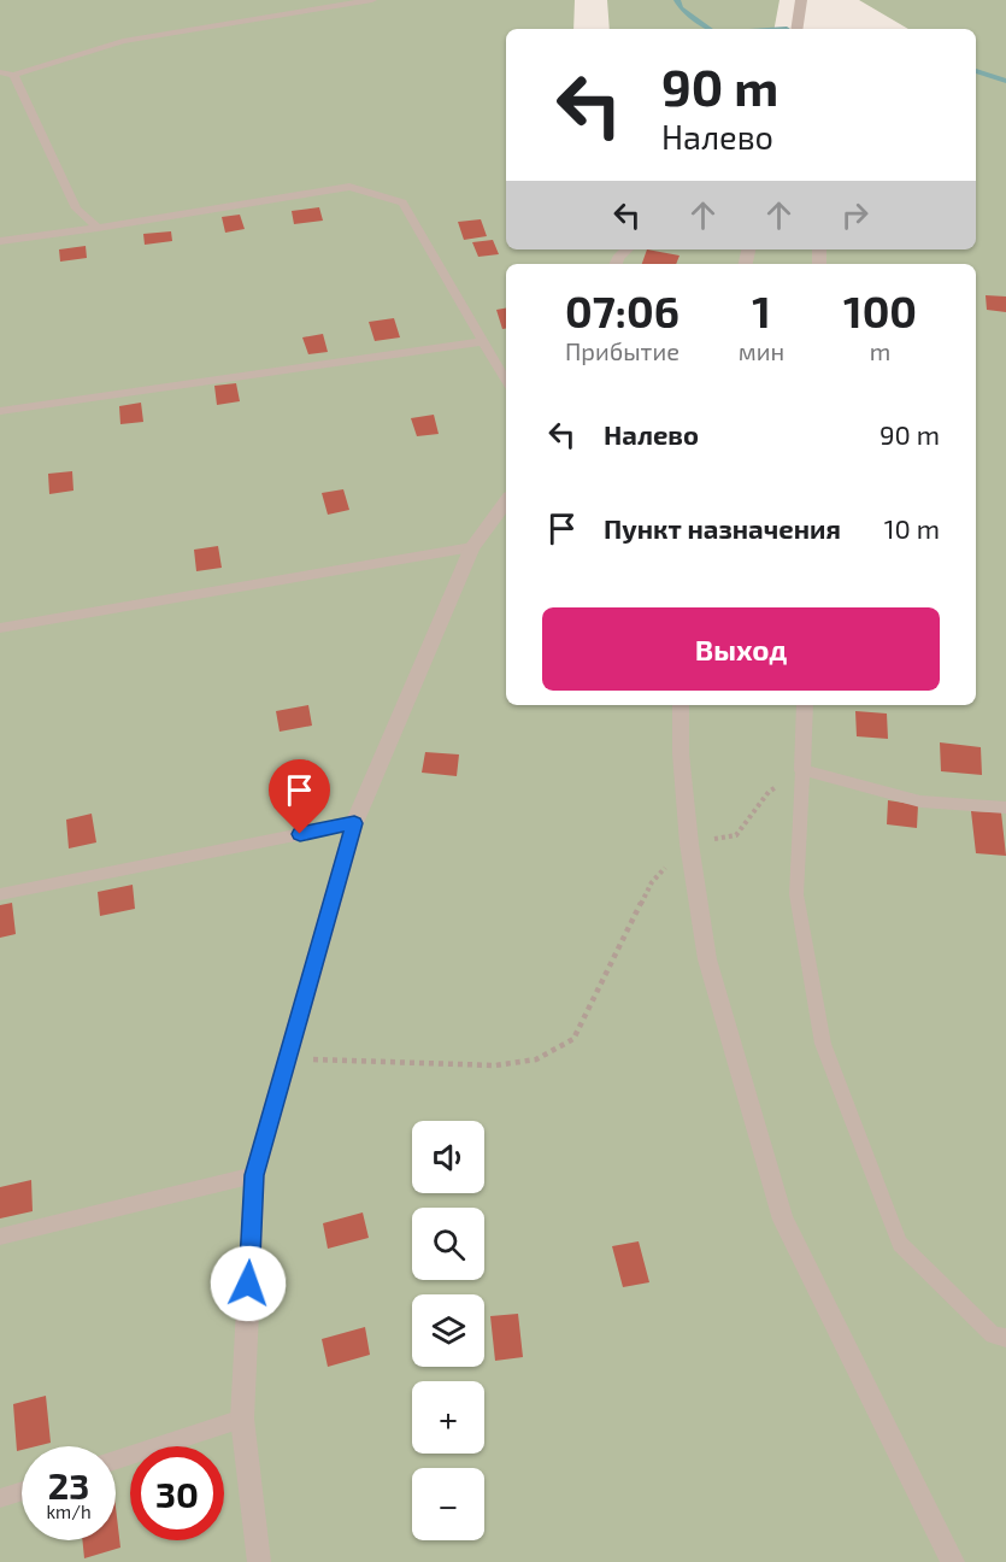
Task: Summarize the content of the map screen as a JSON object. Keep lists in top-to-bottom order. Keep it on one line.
{"page":{"turn":["90 m","Налево"],"eta":["07:06","Прибытие","1","мин","100","m"],"list":[{"name":"Налево","value":"90 m"},{"name":"Пункт назначения","value":"10 m"}],"buttons":"Выход","map_buttons":["+","−"],"speed":"23 km/h","limit":"30"}}
